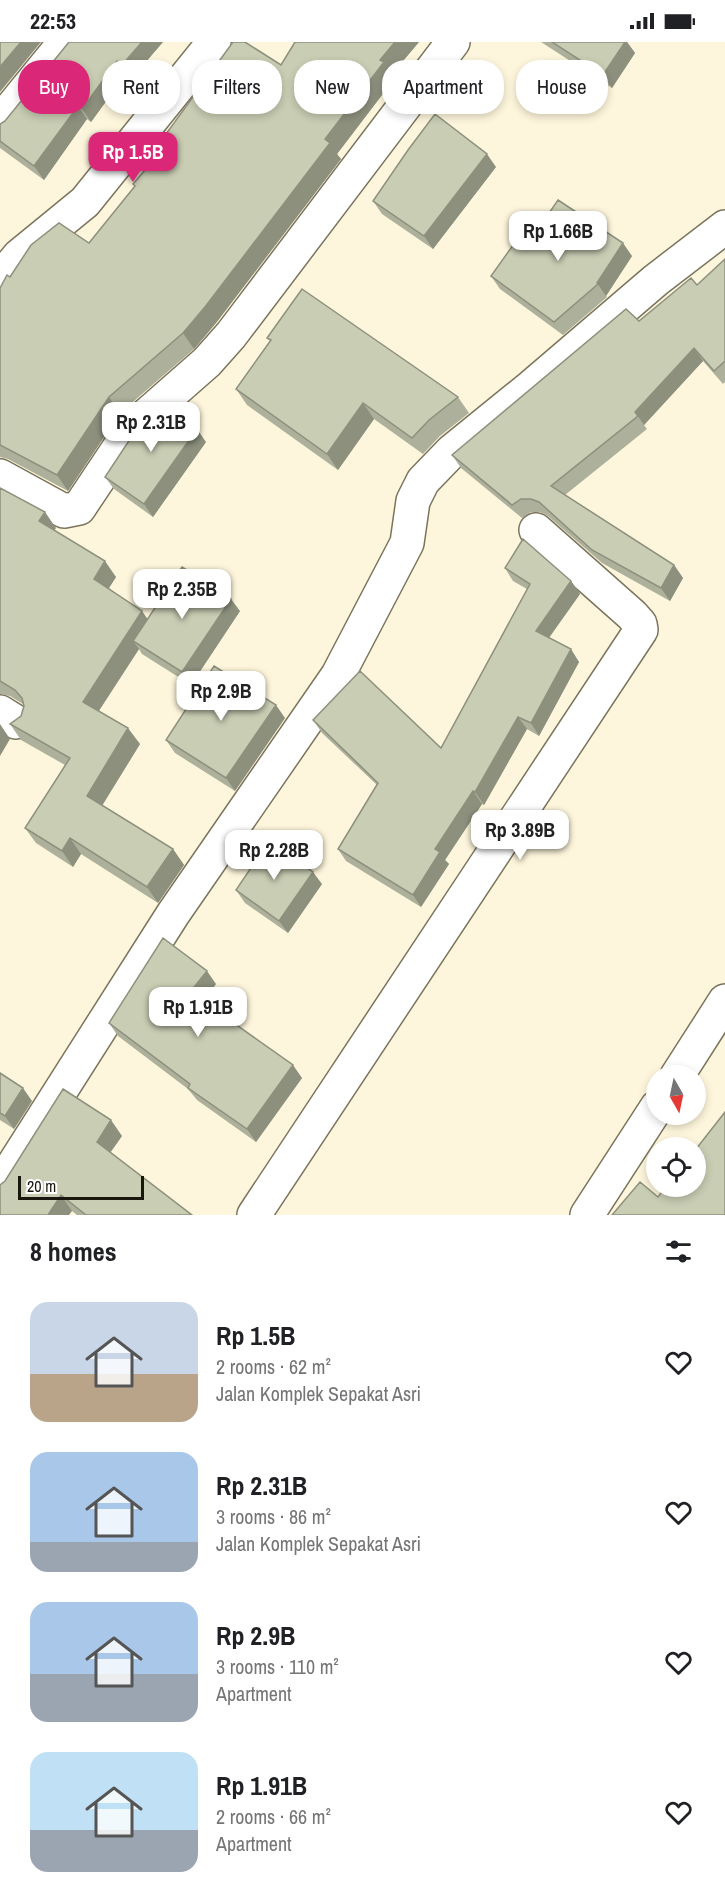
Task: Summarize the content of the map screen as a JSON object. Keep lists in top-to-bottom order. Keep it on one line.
{"scale_bar":"20 m","north":"bottom","page":{"status":"22:53","chip":["Buy","Rent","Filters","New","Apartment","House"],"price":["Rp 1.5B","Rp 1.66B","Rp 2.31B","Rp 2.35B","Rp 2.9B","Rp 3.89B","Rp 2.28B","Rp 1.91B"],"scale":"20 m","heading":"8 homes","list":[{"name":"Rp 1.5B","note":"2 rooms · 62 m² · Jalan Komplek Sepakat Asri"},{"name":"Rp 2.31B","note":"3 rooms · 86 m² · Jalan Komplek Sepakat Asri"},{"name":"Rp 2.9B","note":"3 rooms · 110 m² · Apartment"},{"name":"Rp 1.91B","note":"2 rooms · 66 m² · Apartment"}]}}
